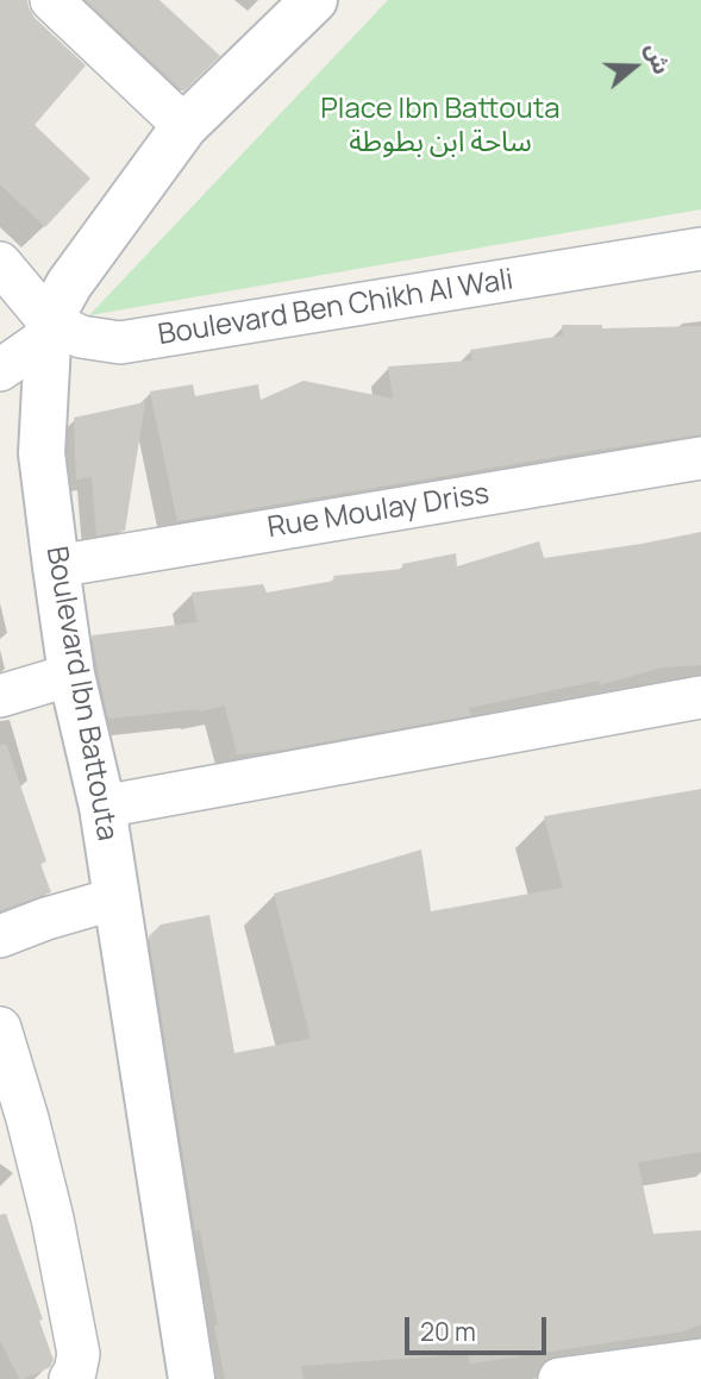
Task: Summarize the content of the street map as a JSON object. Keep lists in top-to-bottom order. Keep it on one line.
{"streets":{"street":["Boulevard Ben Chikh Al Wali","Rue Moulay Driss","Boulevard Ibn Battouta"]},"crossings":[["Boulevard Ben Chikh Al Wali","Boulevard Ibn Battouta"],["Rue Moulay Driss","Boulevard Ibn Battouta"]],"parks":["Place Ibn Battouta ساحة ابن بطوطة"],"scale_bar":"20 m","north":"right"}
